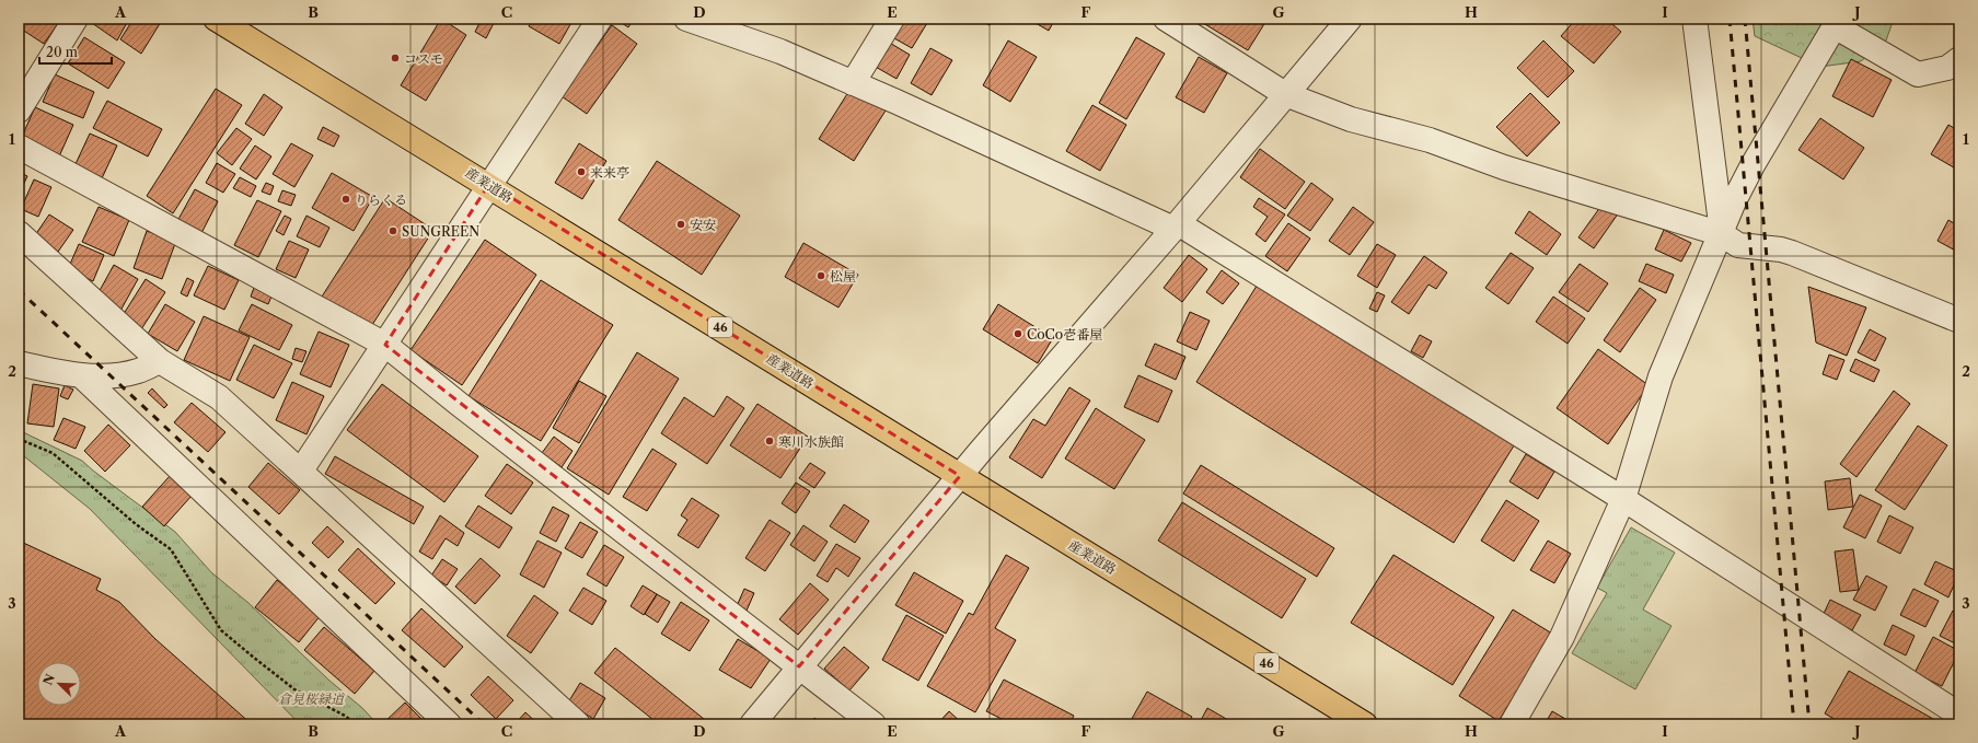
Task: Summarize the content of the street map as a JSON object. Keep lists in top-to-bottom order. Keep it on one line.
{"streets":{"main road":["産業道路","46"]},"parks":["倉見桜緑道"],"places":["コスモ","来来亭","りらくる","安安","SUNGREEN","松屋","CoCo壱番屋","寒川水族館"],"scale_bar":"20 m","north":"top left","grid":{"columns":["A","B","C","D","E","F","G","H","I","J"],"rows":["1","2","3"]}}
